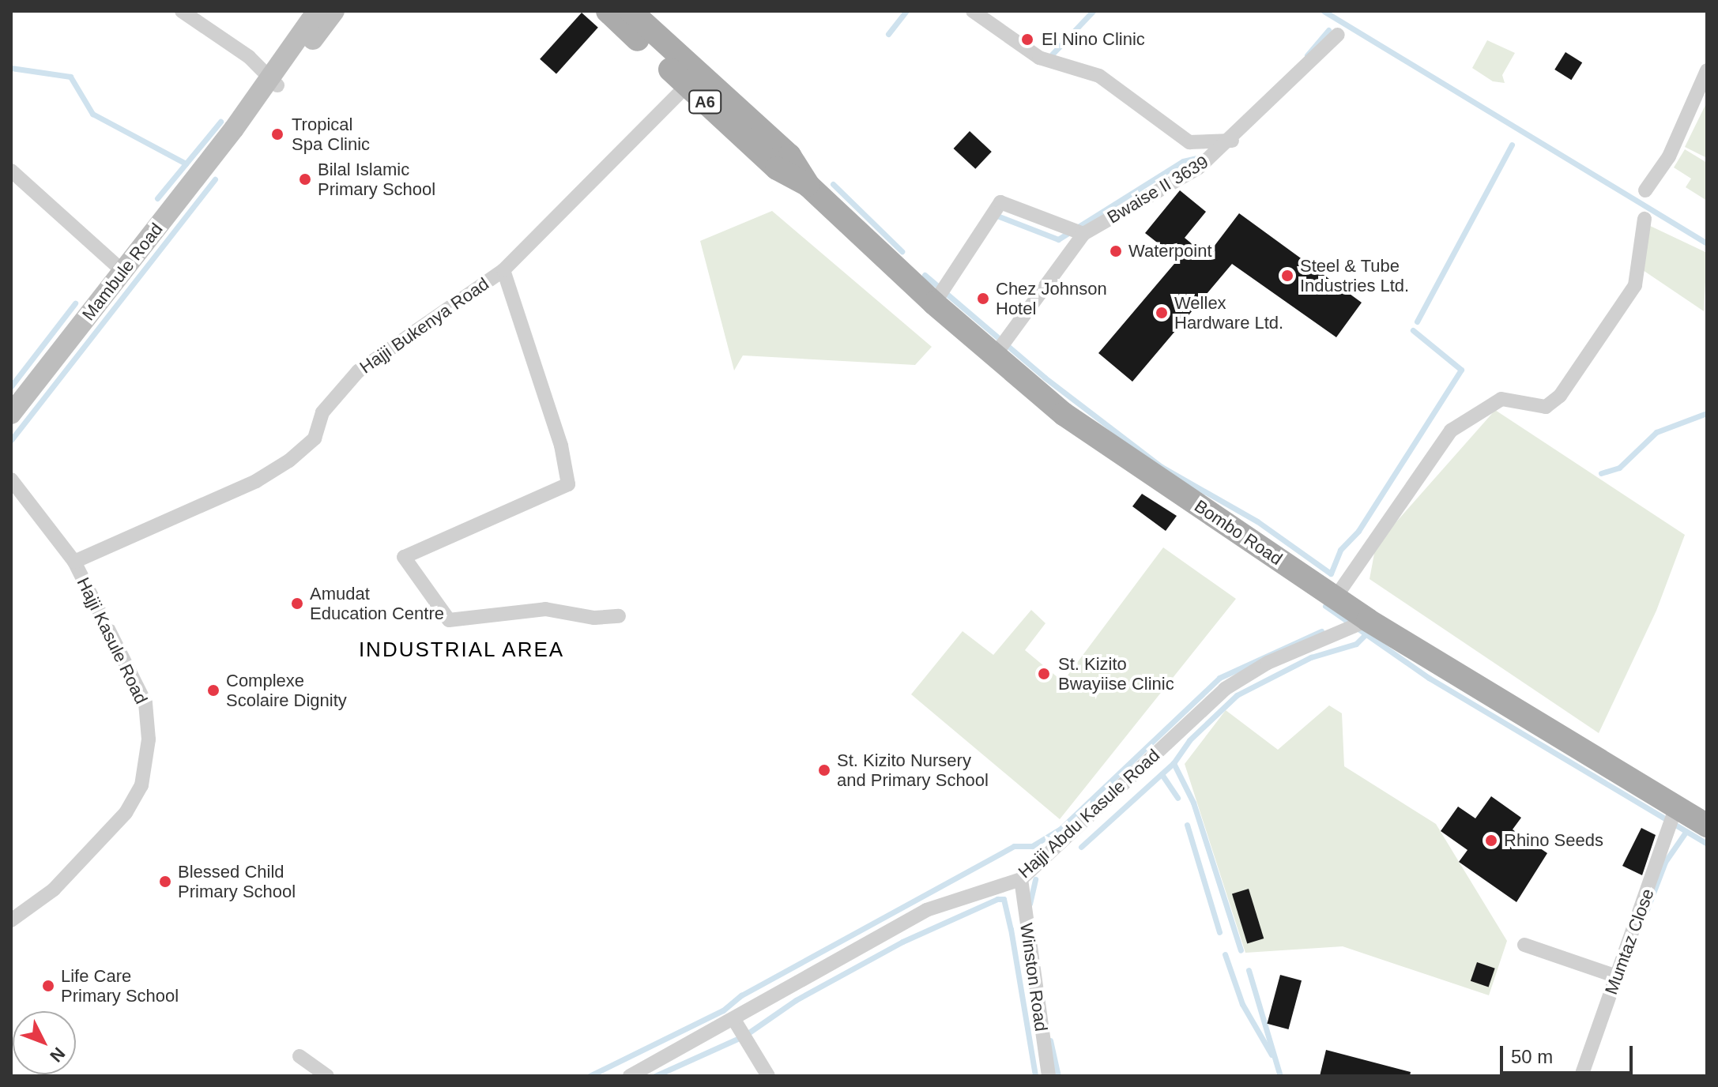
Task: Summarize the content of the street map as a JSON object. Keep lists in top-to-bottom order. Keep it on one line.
{"streets":{"main road":["A6","Bombo Road"],"street":["Bwaise II 3639","Mambule Road","Hajji Bukenya Road","Hajji Kasule Road","Hajji Abdu Kasule Road","Mumtaz Close","Winston Road"]},"crossings":[["Bwaise II 3639","Bombo Road"],["Hajji Bukenya Road","Bombo Road"],["Hajji Bukenya Road","Hajji Kasule Road"],["Bombo Road","Hajji Abdu Kasule Road"],["Bombo Road","Mumtaz Close"],["Hajji Abdu Kasule Road","Winston Road"]],"districts":["INDUSTRIAL AREA"],"places":["El Nino Clinic","Tropical Spa Clinic","Bilal Islamic Primary School","Waterpoint","Steel & Tube Industries Ltd.","Chez Johnson Hotel","Wellex Hardware Ltd.","Amudat Education Centre","St. Kizito Bwayiise Clinic","Complexe Scolaire Dignity","St. Kizito Nursery and Primary School","Rhino Seeds","Blessed Child Primary School","Life Care Primary School"],"scale_bar":"50 m","north":"bottom right"}
